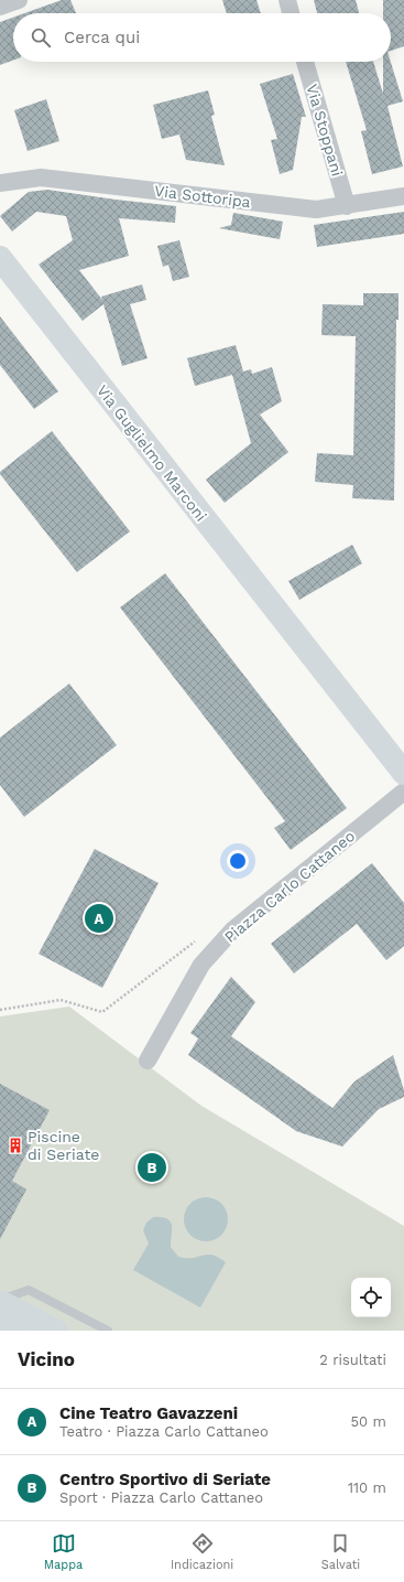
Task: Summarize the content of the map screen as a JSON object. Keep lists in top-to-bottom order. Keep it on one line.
{"streets":{"main road":["Via Guglielmo Marconi"],"street":["Via Stoppani","Via Sottoripa","Piazza Carlo Cattaneo"]},"crossings":[["Via Stoppani","Via Sottoripa"]],"places":{"building":["Piscine di Seriate"]},"page":{"search":"Cerca qui","pins":["A","B"],"heading":["Vicino","2 risultati"],"list":[{"mark":"A","name":"Cine Teatro Gavazzeni","note":"Teatro · Piazza Carlo Cattaneo","value":"50 m"},{"mark":"B","name":"Centro Sportivo di Seriate","note":"Sport · Piazza Carlo Cattaneo","value":"110 m"}],"nav":["Mappa","Indicazioni","Salvati"]}}
